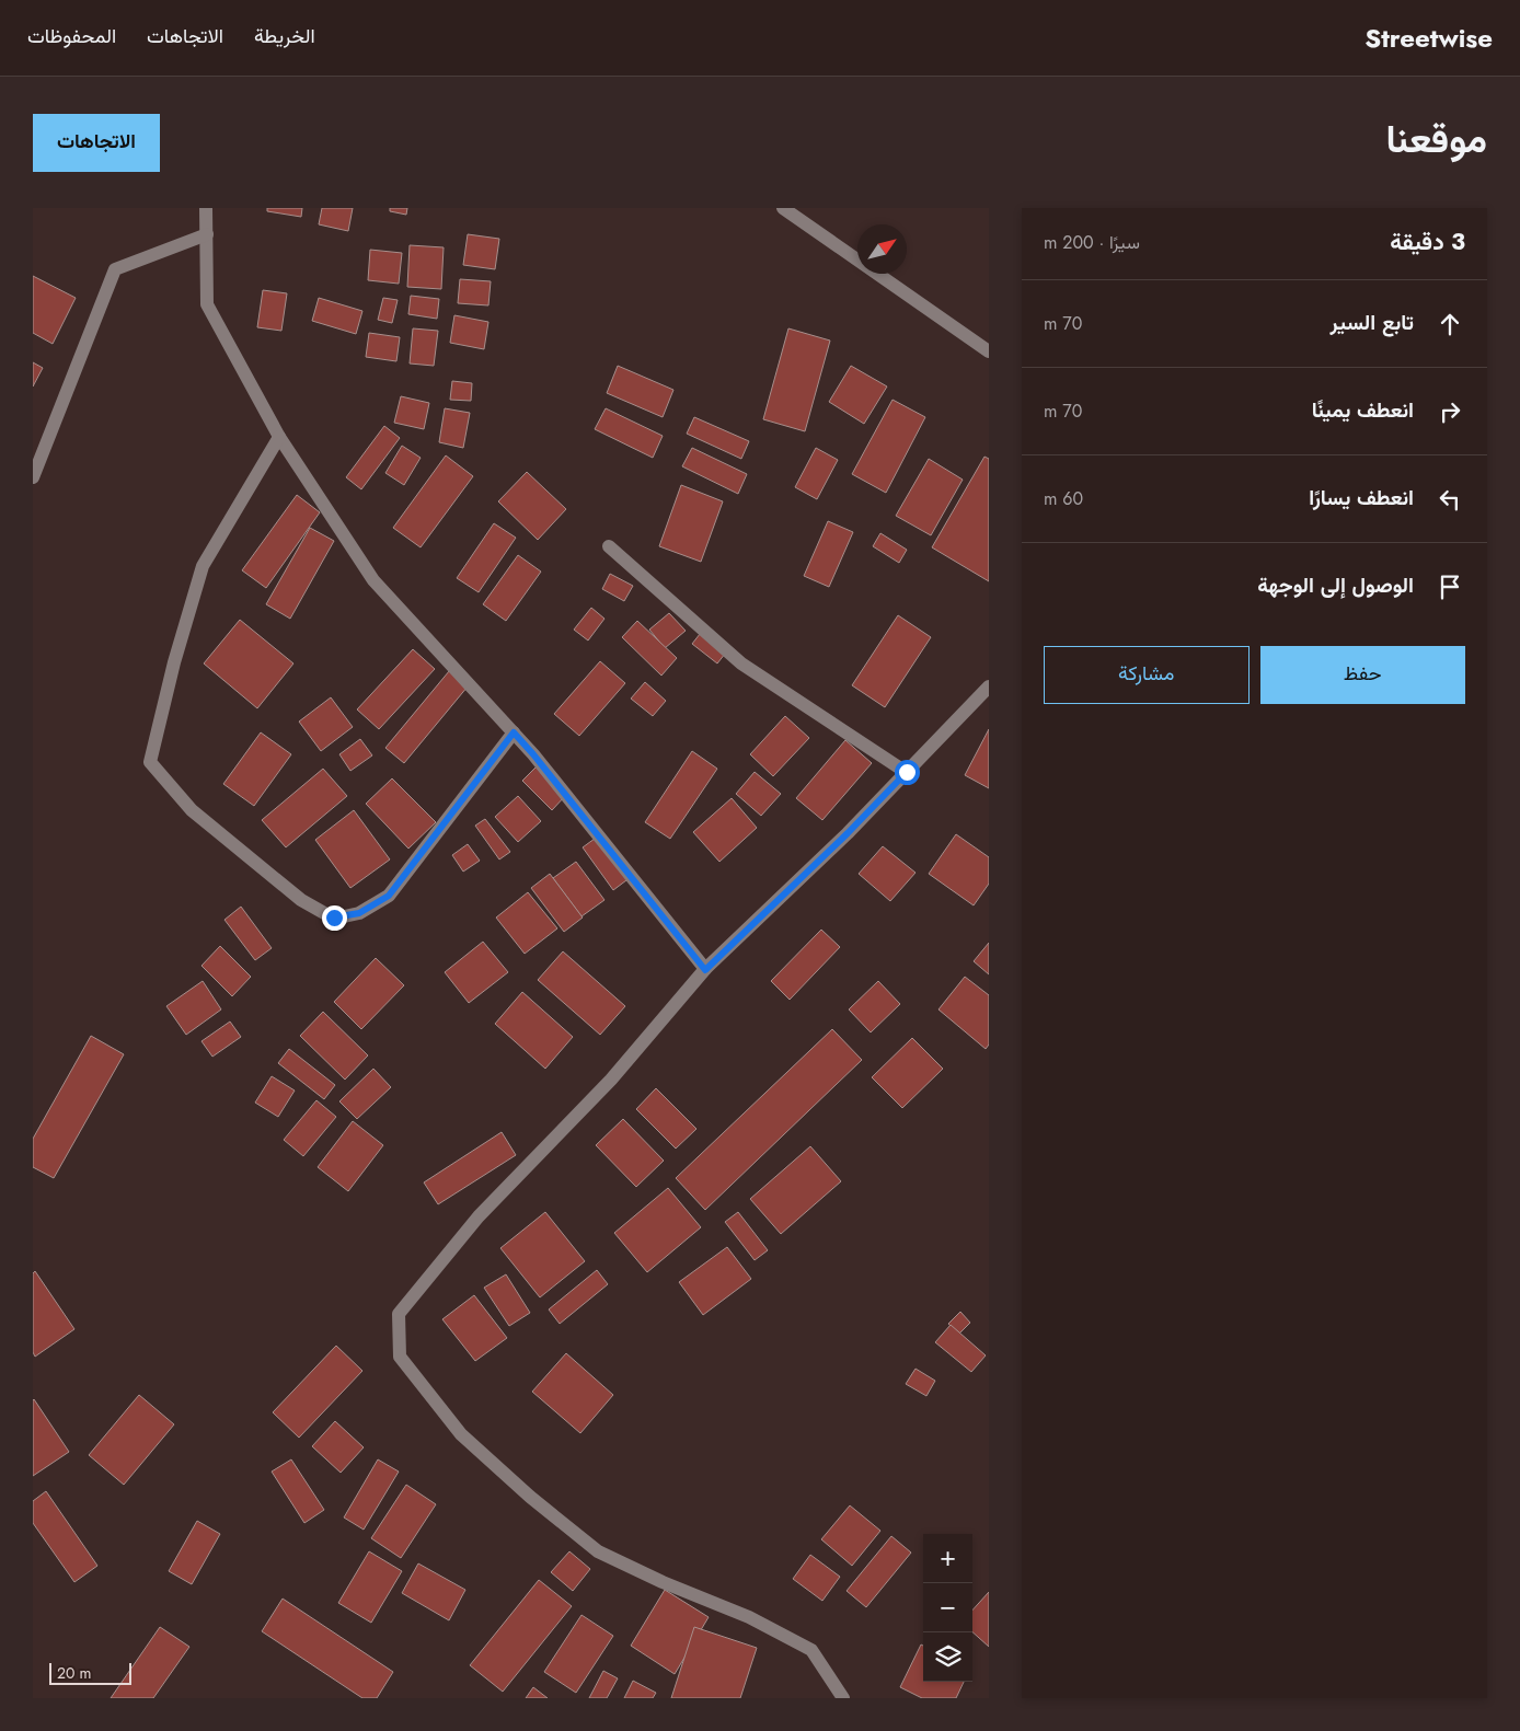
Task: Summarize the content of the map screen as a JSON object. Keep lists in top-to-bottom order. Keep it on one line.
{"scale_bar":"20 m","north":"top right","page":{"header":"Streetwise","nav":["الخريطة","الاتجاهات","المحفوظات"],"title":"موقعنا","buttons":["الاتجاهات",["حفظ","مشاركة"]],"heading":["3 دقيقة","سيرًا · 200 m"],"list":[["تابع السير","70 m"],["انعطف يمينًا","70 m"],["انعطف يسارًا","60 m"],"الوصول إلى الوجهة"],"map_buttons":["+","−"],"scale":"20 m"}}
